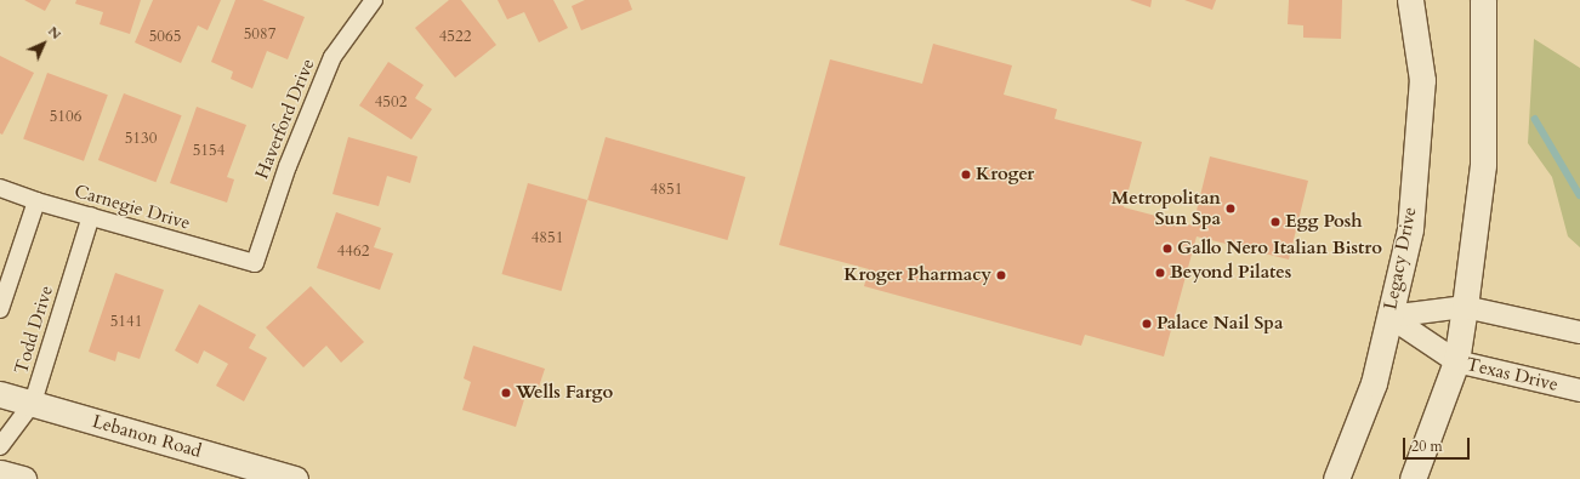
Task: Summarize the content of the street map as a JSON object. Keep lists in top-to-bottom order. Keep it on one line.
{"streets":{"main road":["Legacy Drive","Lebanon Road"],"street":["Haverford Drive","Carnegie Drive","Todd Drive","Texas Drive"]},"crossings":[["Haverford Drive","Carnegie Drive"],["Carnegie Drive","Todd Drive"],["Legacy Drive","Texas Drive"],["Todd Drive","Lebanon Road"]],"places":["Kroger","Metropolitan Sun Spa","Egg Posh","Gallo Nero Italian Bistro","Beyond Pilates","Kroger Pharmacy","Palace Nail Spa","Wells Fargo"],"house_numbers":["5087","5065","4522","4502","5106","5130","5154","4851","4851","4462","5141"],"scale_bar":"20 m","north":"top right"}
